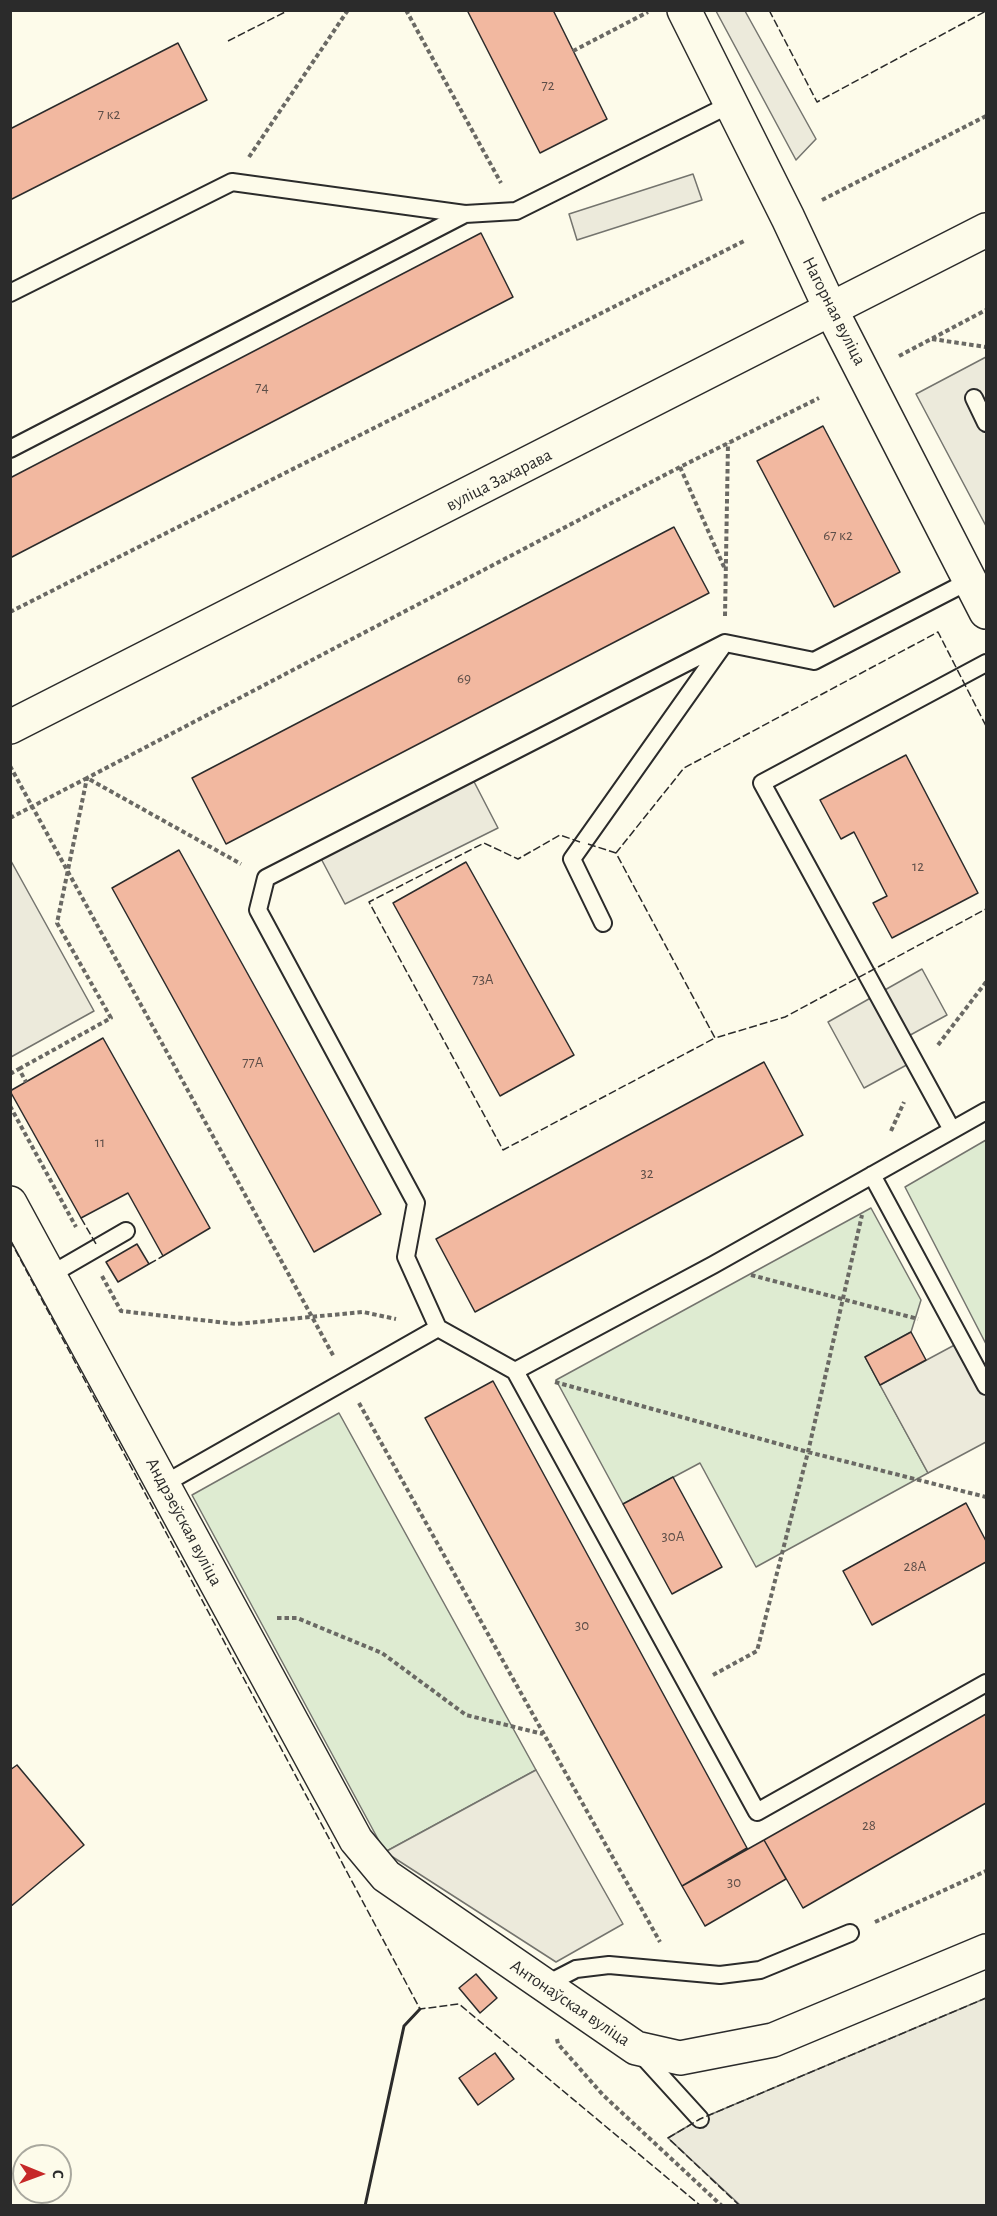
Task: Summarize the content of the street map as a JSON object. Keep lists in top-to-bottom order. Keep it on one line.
{"streets":{"street":["Нагорная вуліца","вуліца Захарава","Андрэеўская вуліца","Антонаўская вуліца"]},"crossings":[["Нагорная вуліца","вуліца Захарава"],["Андрэеўская вуліца","Антонаўская вуліца"]],"house_numbers":["72","7 к2","74","67 к2","69","12","73А","77А","11","32","30А","28А","30","28","30"],"north":"right"}
